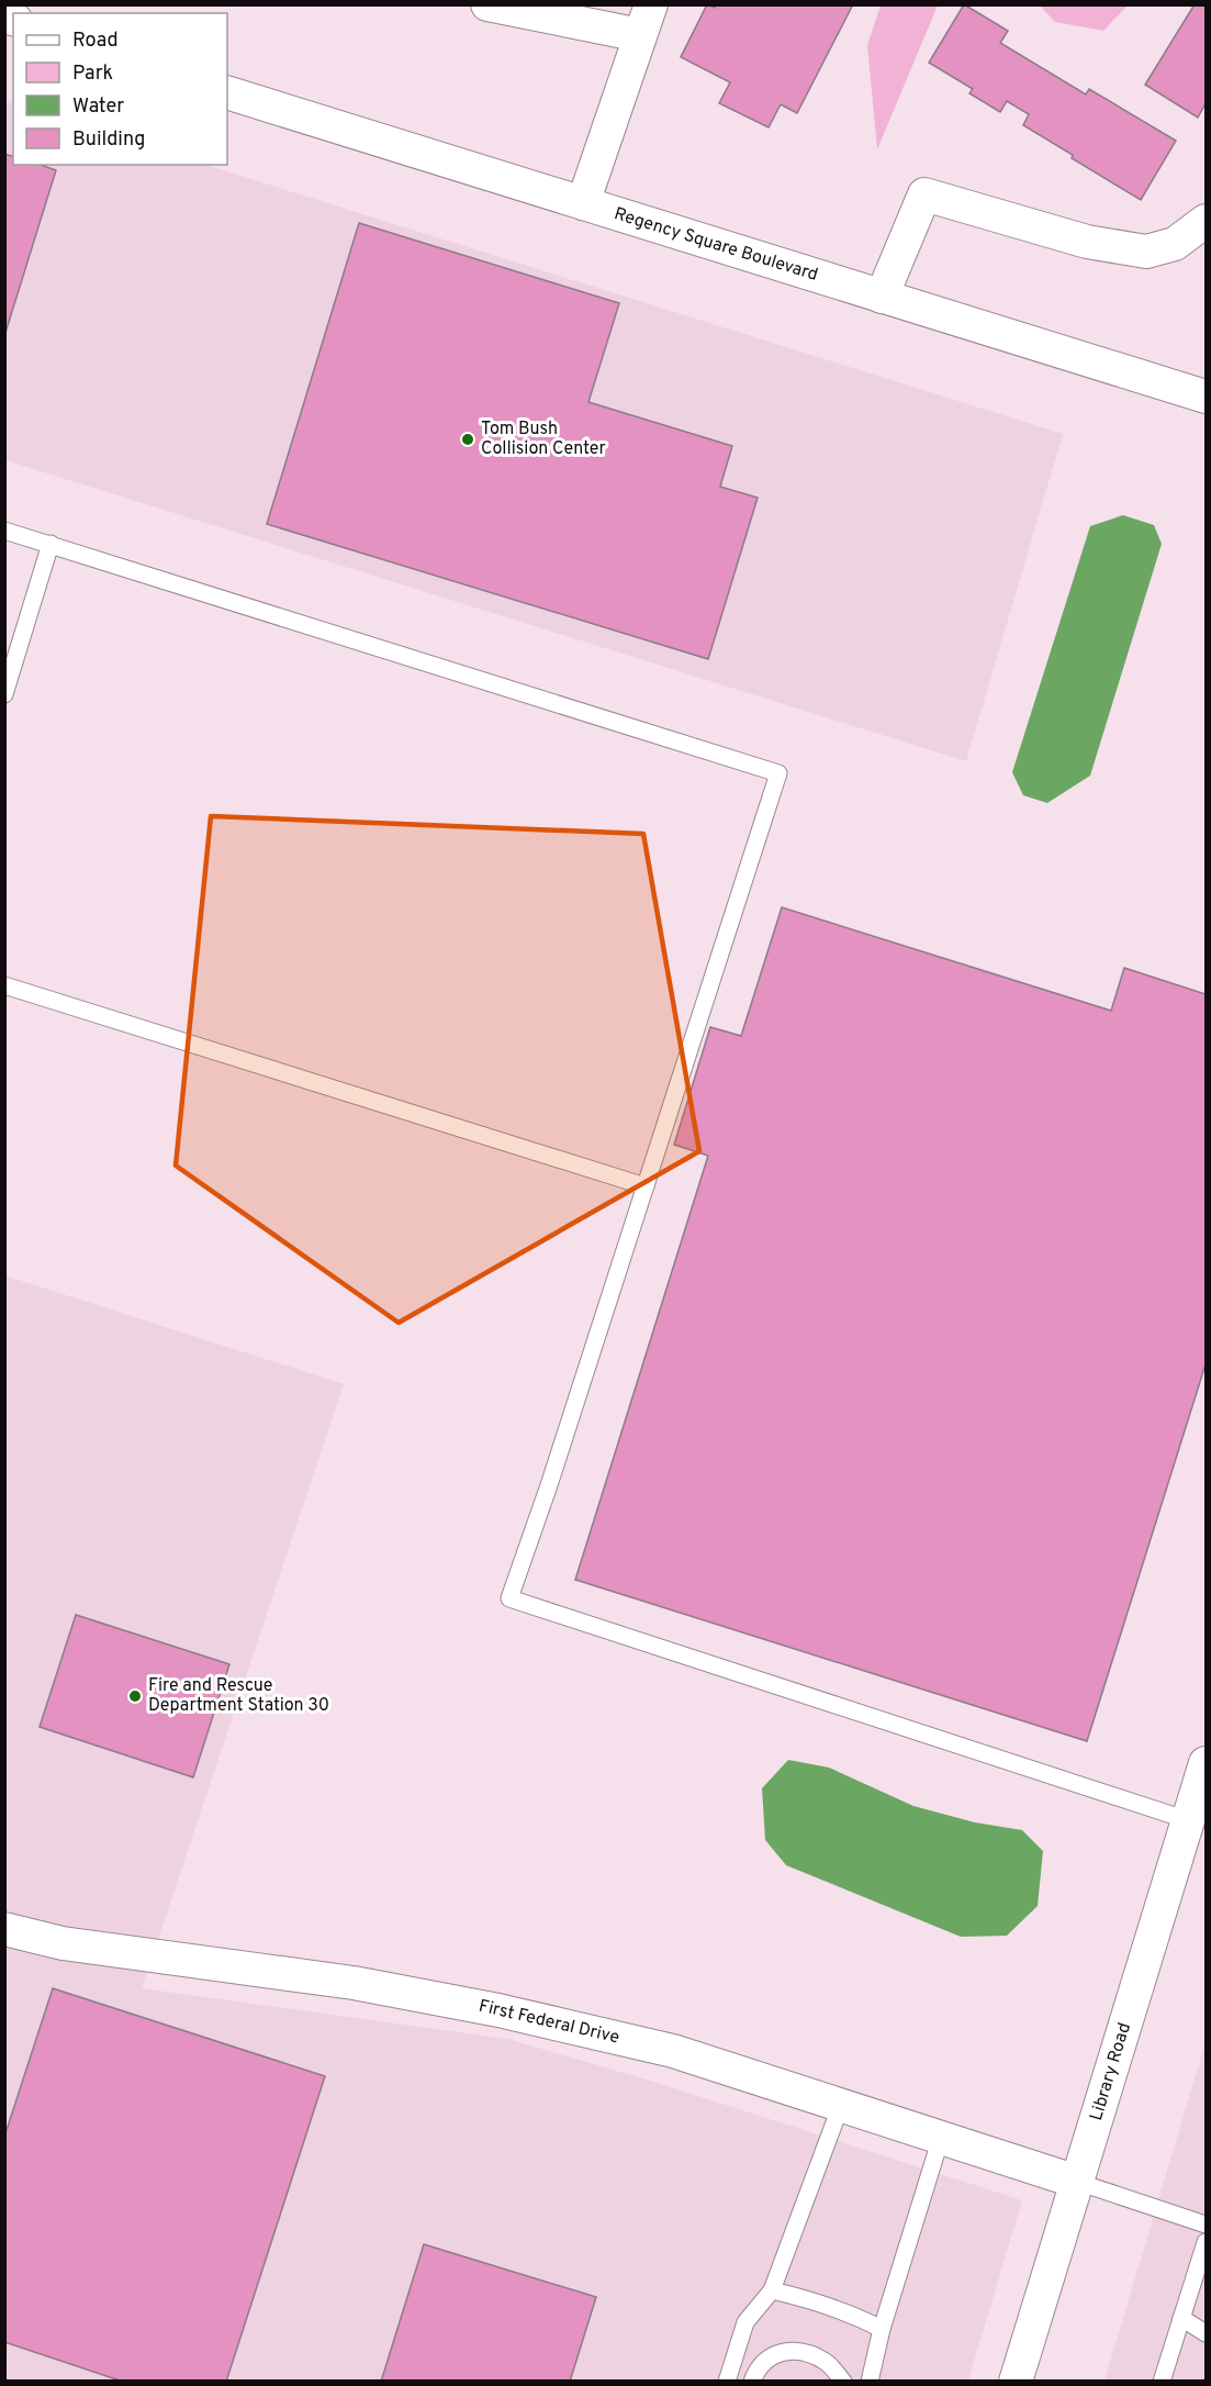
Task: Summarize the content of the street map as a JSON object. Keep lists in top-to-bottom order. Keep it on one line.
{"streets":{"street":["Regency Square Boulevard","First Federal Drive","Library Road"]},"crossings":[["First Federal Drive","Library Road"]],"places":["Tom Bush Collision Center","Fire and Rescue Department Station 30"],"legend":["Road","Park","Water","Building"]}
